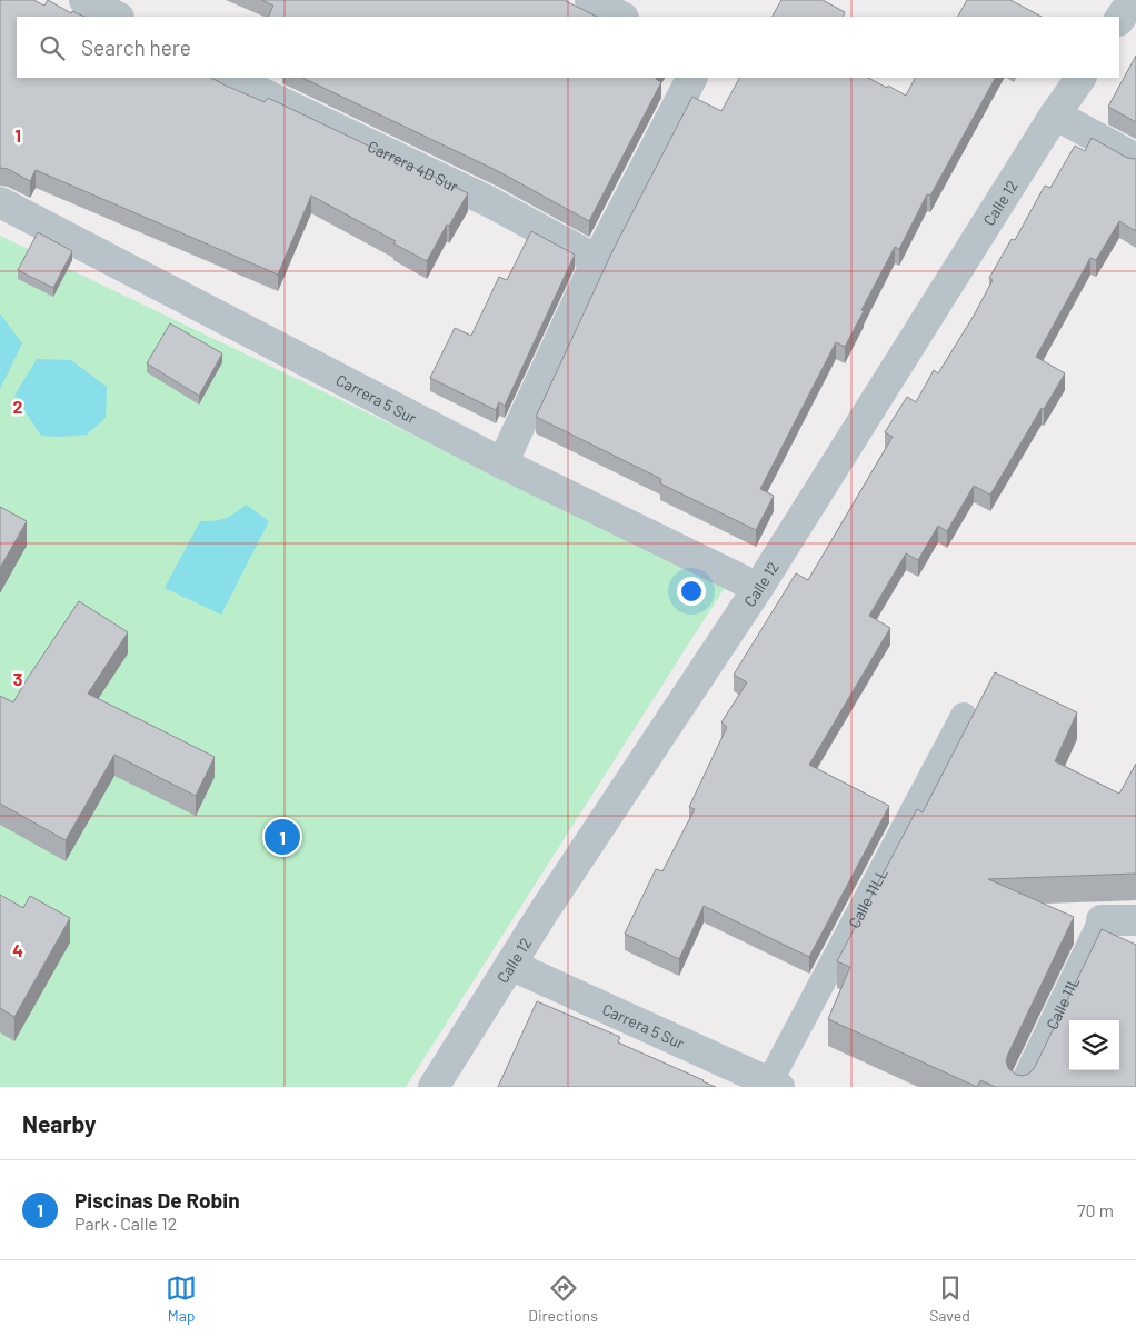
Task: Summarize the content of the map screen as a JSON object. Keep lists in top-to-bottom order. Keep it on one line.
{"streets":{"street":["Carrera 4D Sur","Calle 12","Carrera 5 Sur"],"lane":["Calle 11LL","Calle 11L"]},"crossings":[["Calle 12","Carrera 5 Sur"],["Carrera 5 Sur","Calle 11LL"]],"page":{"search":"Search here","pins":"1","heading":"Nearby","list":[{"mark":"1","name":"Piscinas De Robin","note":"Park · Calle 12","value":"70 m"}],"nav":["Map","Directions","Saved"]},"grid":{"rows":["1","2","3","4"]}}
